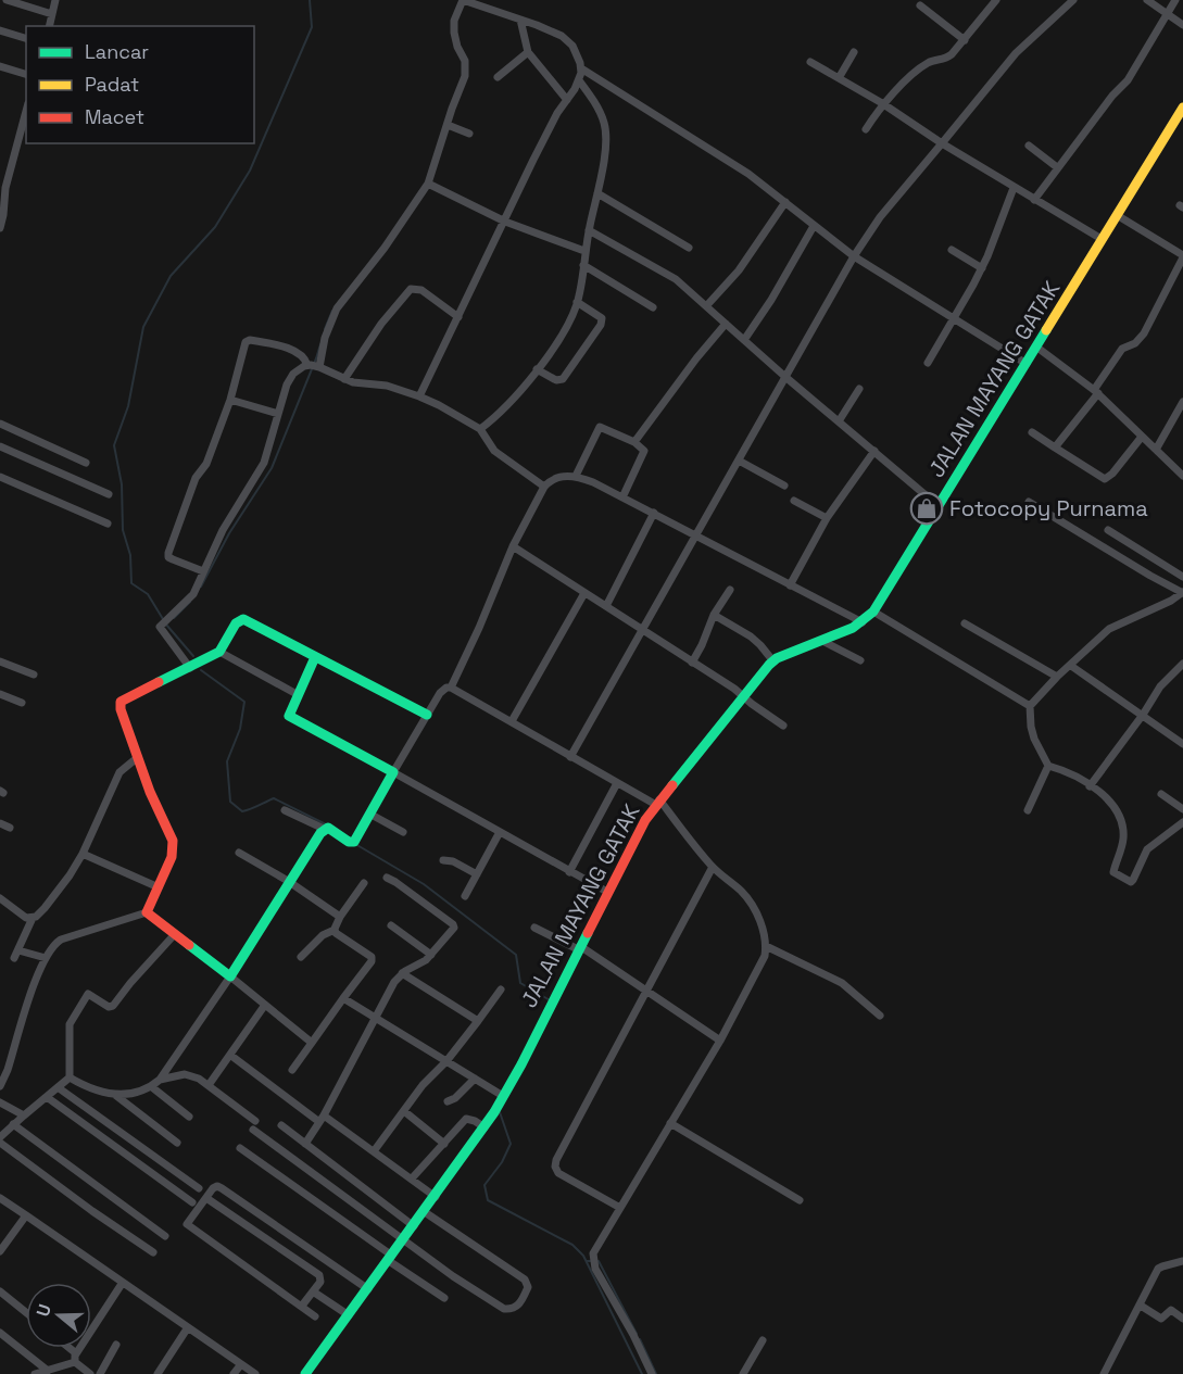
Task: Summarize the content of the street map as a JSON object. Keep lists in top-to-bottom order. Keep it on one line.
{"streets":{"street":["JALAN MAYANG GATAK"]},"places":{"shop":["Fotocopy Purnama"]},"legend":["Lancar","Padat","Macet"],"north":"left"}
